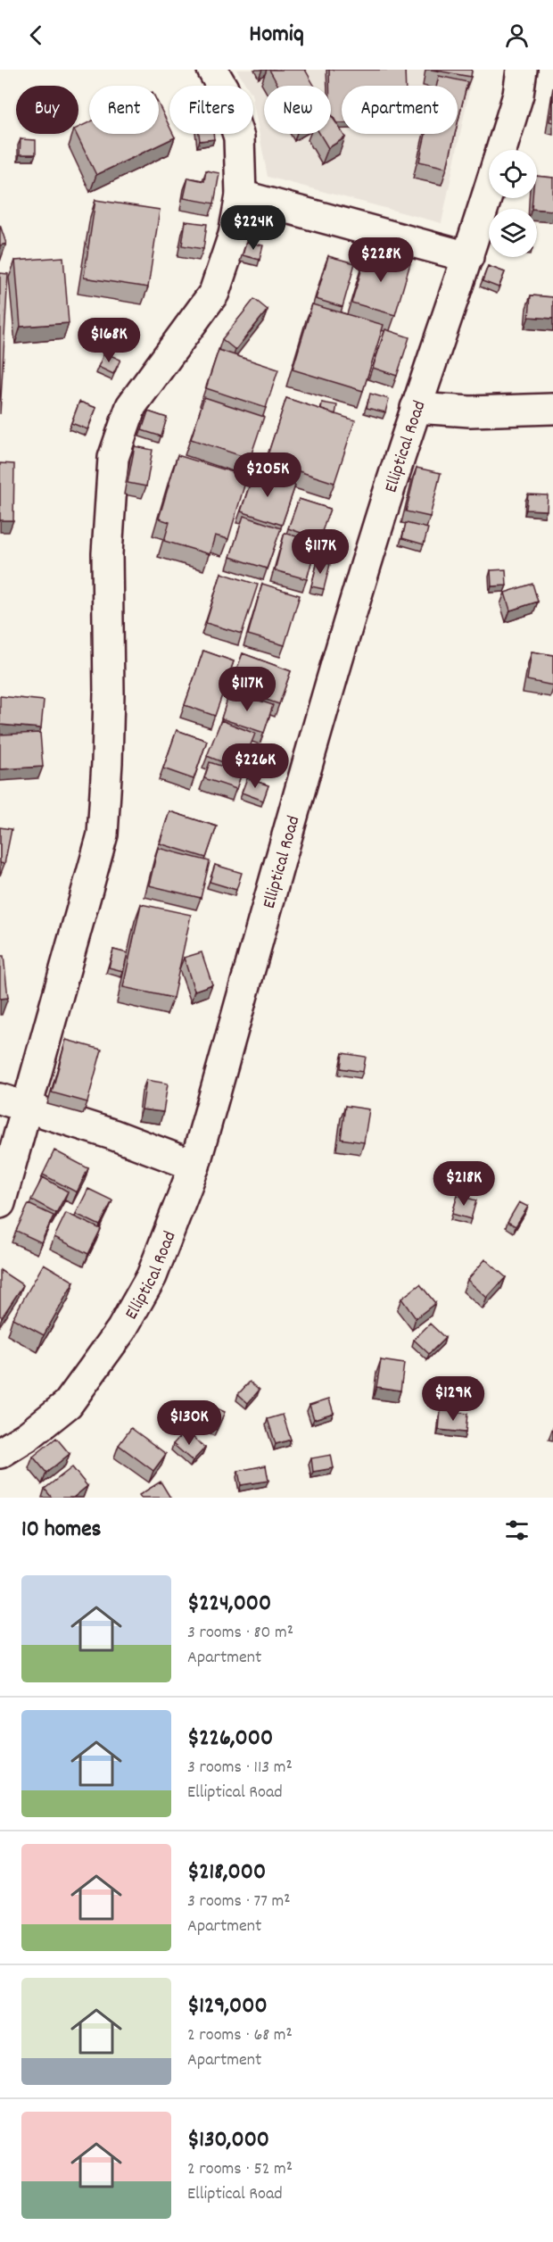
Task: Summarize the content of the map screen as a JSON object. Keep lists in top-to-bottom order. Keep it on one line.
{"streets":{"street":["Elliptical Road"]},"page":{"header":"Homiq","chip":["Buy","Rent","Filters","New","Apartment"],"price":["$224K","$228K","$168K","$205K","$117K","$117K","$226K","$218K","$129K","$130K"],"heading":"10 homes","list":[{"name":"$224,000","note":"3 rooms · 80 m² · Apartment"},{"name":"$226,000","note":"3 rooms · 113 m² · Elliptical Road"},{"name":"$218,000","note":"3 rooms · 77 m² · Apartment"},{"name":"$129,000","note":"2 rooms · 68 m² · Apartment"},{"name":"$130,000","note":"2 rooms · 52 m² · Elliptical Road"}]}}
